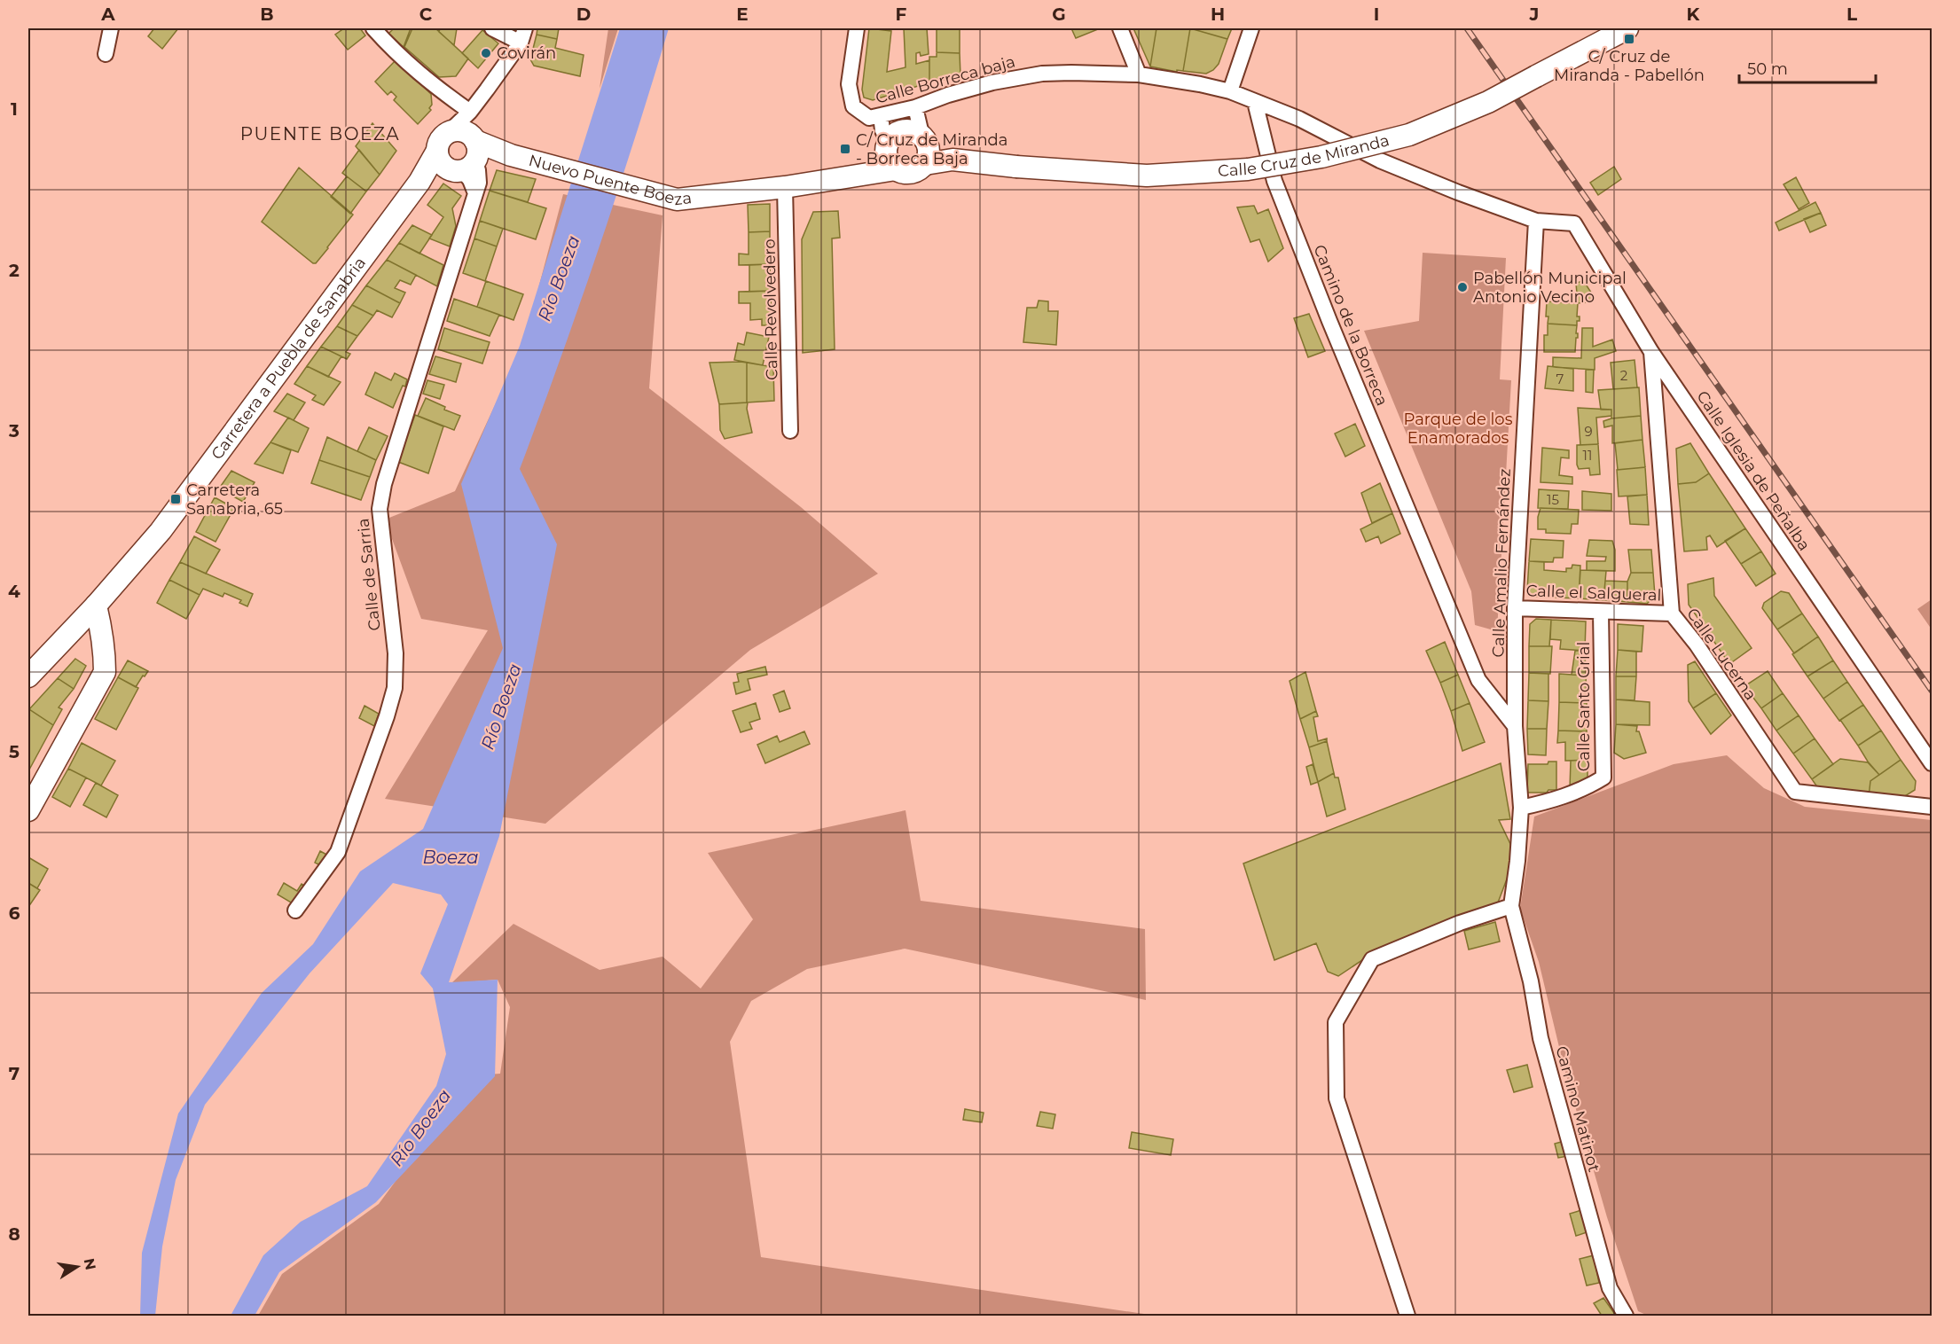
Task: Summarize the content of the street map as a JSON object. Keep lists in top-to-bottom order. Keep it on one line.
{"streets":{"street":["Calle Borreca baja","Calle Cruz de Miranda","Nuevo Puente Boeza","Calle Revolvedero","Camino de la Borreca","Carretera a Puebla de Sanabria","Calle Iglesia de Peñalba","Calle Amalio Fernández","Calle de Sarria","Calle el Salgueral","Calle Lucerna","Calle Santo Grial","Camino Matinot"]},"crossings":[["Calle Borreca baja","Camino de la Borreca"],["Calle Borreca baja","Calle Iglesia de Peñalba"],["Calle Borreca baja","Calle Amalio Fernández"],["Nuevo Puente Boeza","Calle Revolvedero"],["Nuevo Puente Boeza","Calle de Sarria"],["Camino de la Borreca","Calle Amalio Fernández"],["Calle Iglesia de Peñalba","Calle Amalio Fernández"],["Calle Iglesia de Peñalba","Calle Lucerna"],["Calle Amalio Fernández","Calle el Salgueral"],["Calle Amalio Fernández","Calle Santo Grial"],["Calle Amalio Fernández","Camino Matinot"],["Calle el Salgueral","Calle Lucerna"],["Calle el Salgueral","Calle Santo Grial"]],"districts":["PUENTE BOEZA"],"water":["Río Boeza","Boeza"],"parks":["Parque de los Enamorados"],"places":{"transit":["C/ Cruz de Miranda - Pabellón","C/ Cruz de Miranda - Borreca Baja","Carretera Sanabria, 65"],"other":["Covirán","Pabellón Municipal Antonio Vecino"]},"house_numbers":["2","7","9","11","15"],"scale_bar":"50 m","north":"right","grid":{"columns":["A","B","C","D","E","F","G","H","I","J","K","L"],"rows":["1","2","3","4","5","6","7","8"]}}
